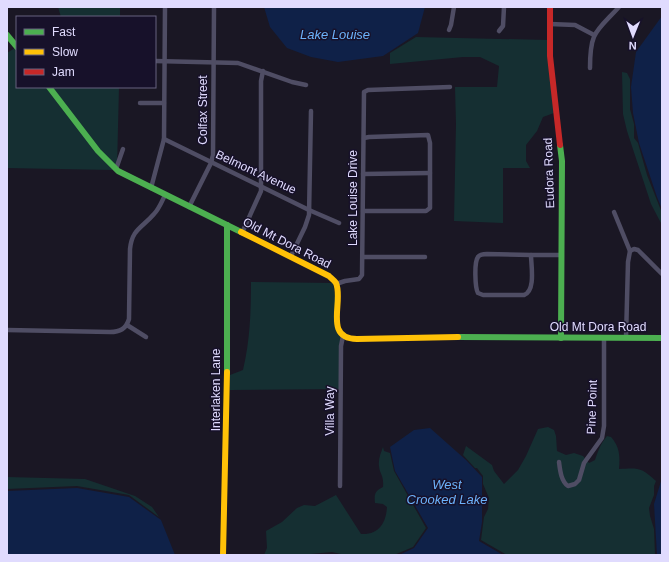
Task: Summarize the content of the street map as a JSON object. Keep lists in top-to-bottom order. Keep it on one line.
{"streets":{"street":["Colfax Street","Belmont Avenue","Eudora Road","Lake Louise Drive","Old Mt Dora Road","Interlaken Lane","Pine Point","Villa Way"]},"crossings":[["Colfax Street","Belmont Avenue"],["Colfax Street","Old Mt Dora Road"],["Eudora Road","Old Mt Dora Road"],["Lake Louise Drive","Old Mt Dora Road"],["Old Mt Dora Road","Interlaken Lane"],["Old Mt Dora Road","Pine Point"],["Old Mt Dora Road","Villa Way"]],"water":["Lake Louise","West Crooked Lake"],"legend":["Fast","Slow","Jam"],"north":"bottom"}
